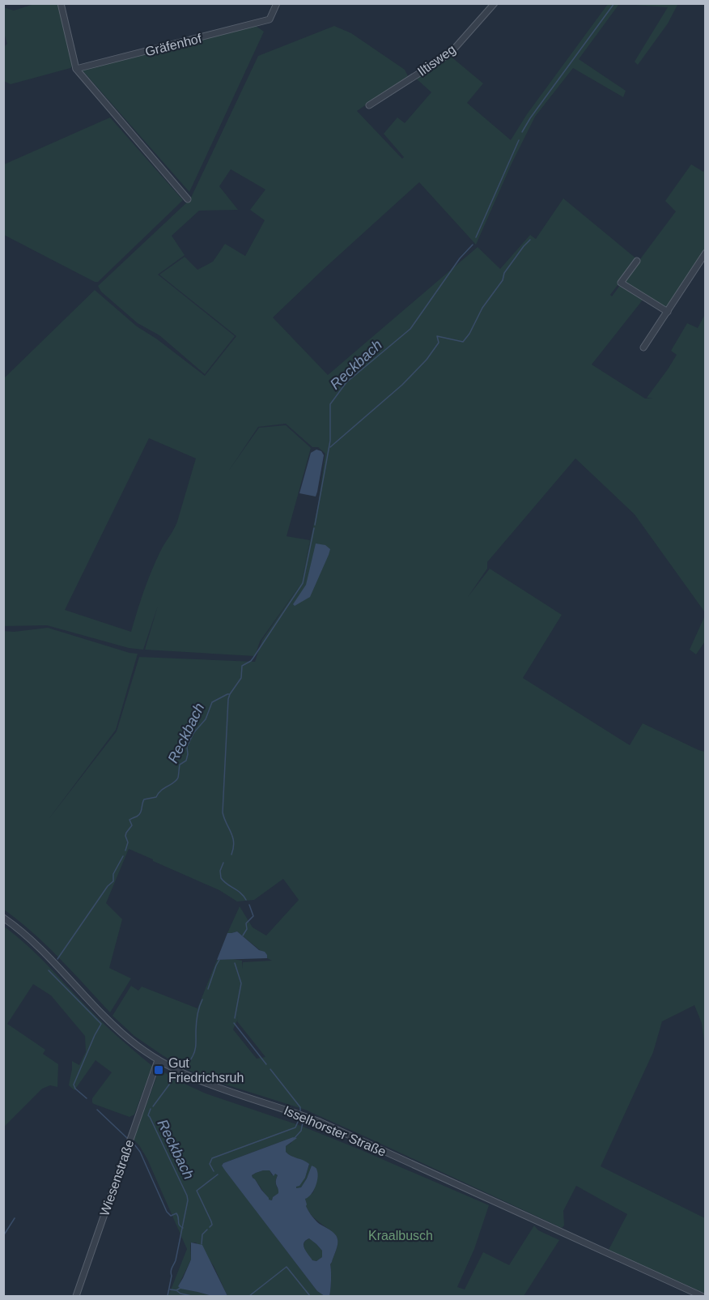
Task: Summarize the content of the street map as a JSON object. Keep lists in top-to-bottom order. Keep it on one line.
{"streets":{"street":["Gräfenhof","Iltisweg","Isselhorster Straße","Wiesenstraße"]},"crossings":[["Isselhorster Straße","Wiesenstraße"]],"water":["Reckbach"],"parks":["Kraalbusch"],"places":{"transit":["Gut Friedrichsruh"]}}
